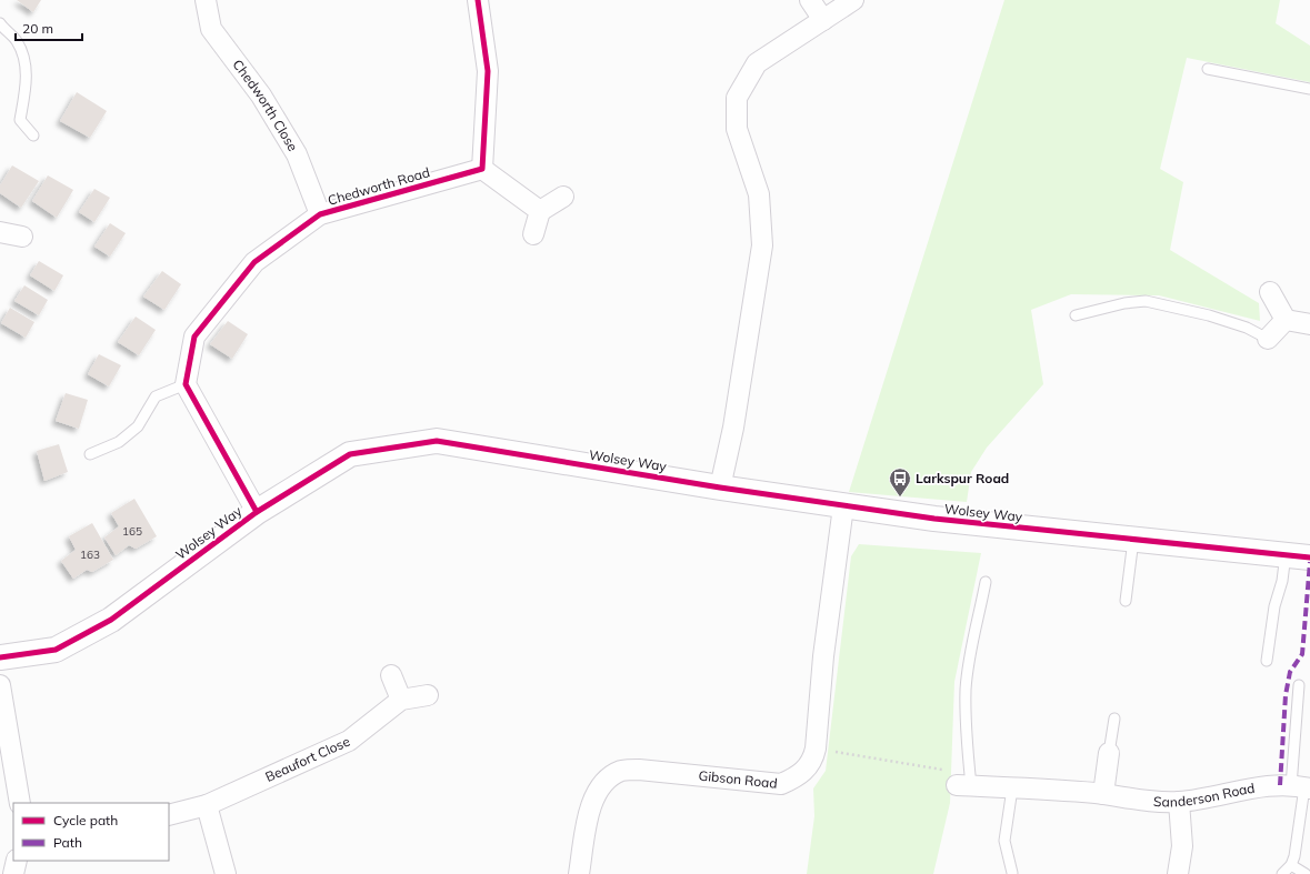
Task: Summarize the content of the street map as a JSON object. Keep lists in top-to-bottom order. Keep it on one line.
{"streets":{"street":["Chedworth Close","Chedworth Road","Wolsey Way","Beaufort Close","Gibson Road","Sanderson Road"]},"crossings":[["Chedworth Close","Chedworth Road"],["Wolsey Way","Gibson Road"]],"places":{"bus stop":["Larkspur Road"]},"house_numbers":["165","163"],"legend":["Cycle path","Path"],"scale_bar":"20 m"}
